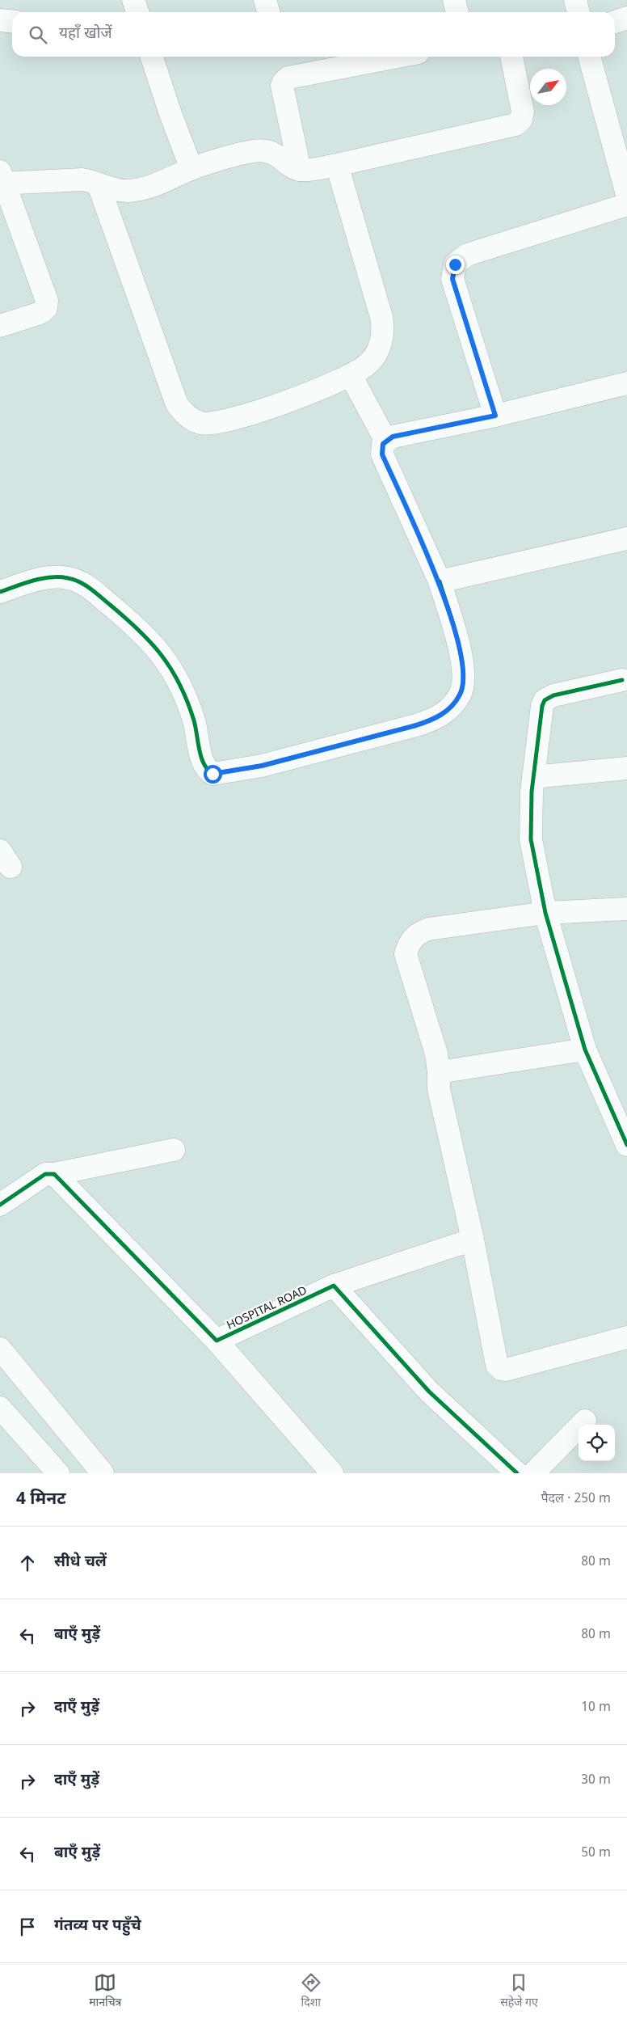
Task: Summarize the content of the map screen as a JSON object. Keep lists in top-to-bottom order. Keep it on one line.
{"streets":{"street":["HOSPITAL ROAD"]},"north":"top right","page":{"search":"यहाँ खोजें","heading":["4 मिनट","पैदल · 250 m"],"list":[["सीधे चलें","80 m"],["बाएँ मुड़ें","80 m"],["दाएँ मुड़ें","10 m"],["दाएँ मुड़ें","30 m"],["बाएँ मुड़ें","50 m"],"गंतव्य पर पहुँचे"],"nav":["मानचित्र","दिशा","सहेजे गए"]}}
